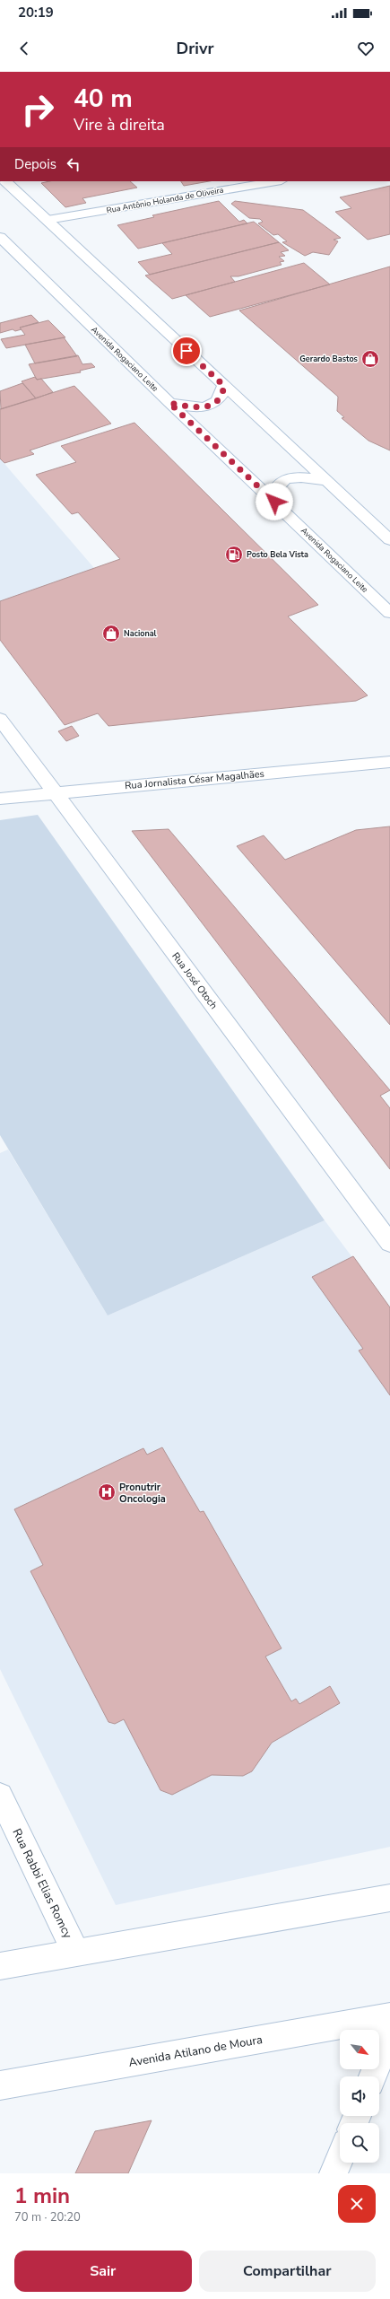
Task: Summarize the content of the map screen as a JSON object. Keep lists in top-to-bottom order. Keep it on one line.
{"streets":{"main road":["Rua Antônio Holanda de Oliveira","Avenida Rogaciano Leite","Rua Jornalista César Magalhães","Rua José Otoch","Rua Rabbi Elias Romcy","Avenida Atilano de Moura"]},"crossings":[["Rua Jornalista César Magalhães","Rua José Otoch"]],"places":{"shop":["Gerardo Bastos","Nacional"],"fuel station":["Posto Bela Vista"],"hospital":["Pronutrir Oncologia"]},"north":"bottom right","page":{"status":"20:19","header":"Drivr","turn":["40 m","Vire à direita"],"then":"Depois","heading":["1 min","70 m · 20:20"],"buttons":["Sair","Compartilhar"]}}
